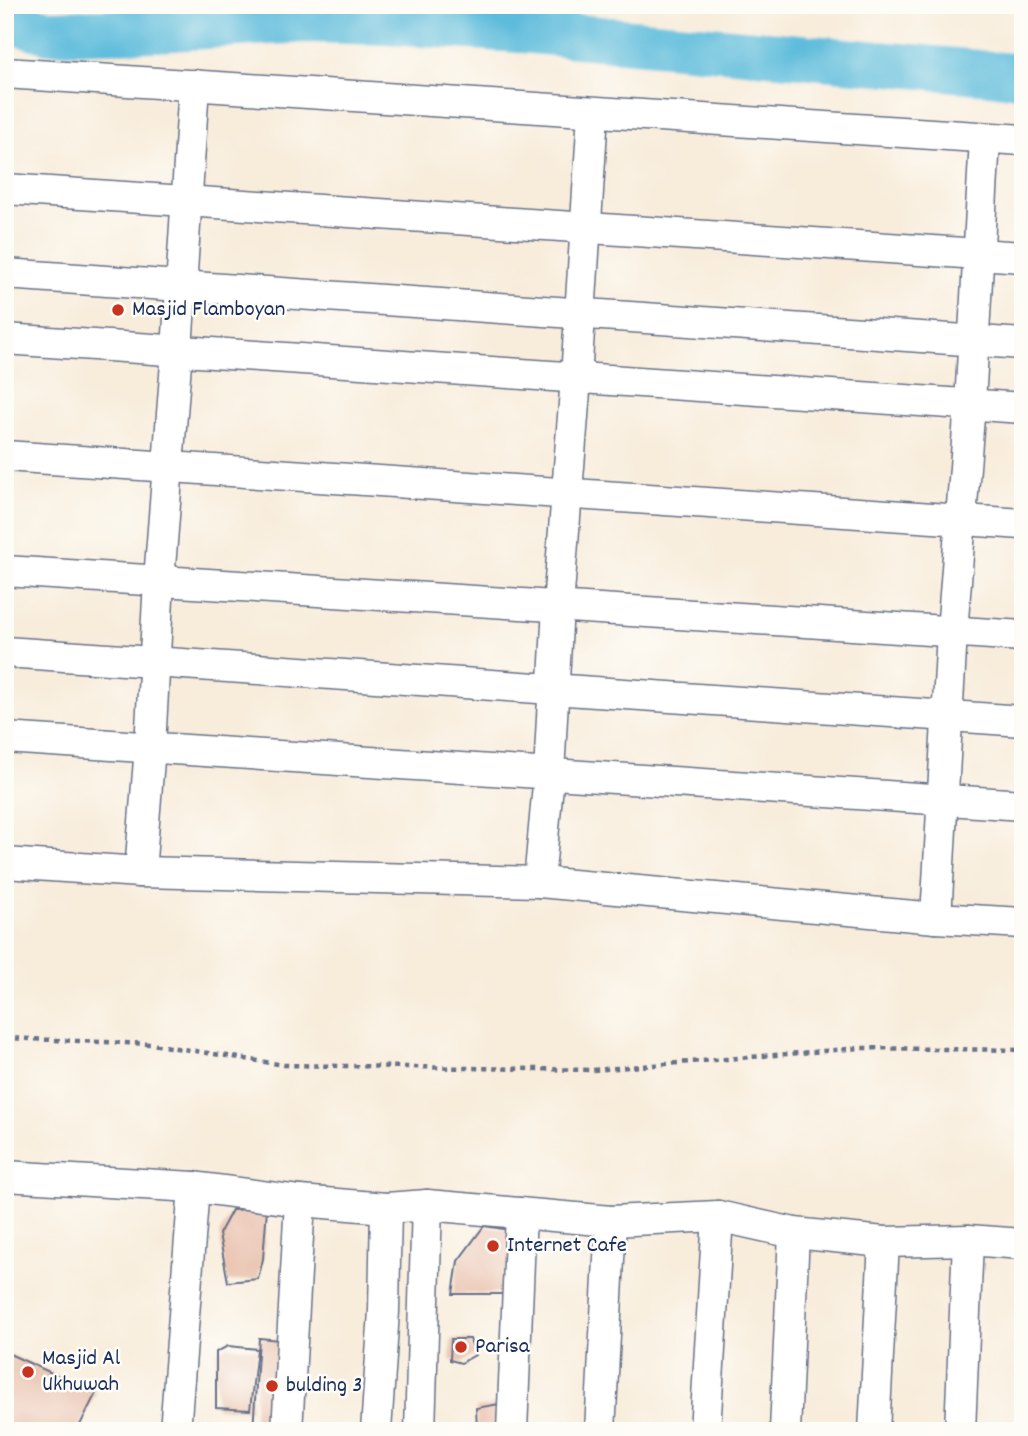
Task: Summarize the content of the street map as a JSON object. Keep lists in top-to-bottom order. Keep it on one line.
{"places":["Masjid Flamboyan","Internet Cafe","Parisa","Masjid Al Ukhuwah","bulding 3"]}
